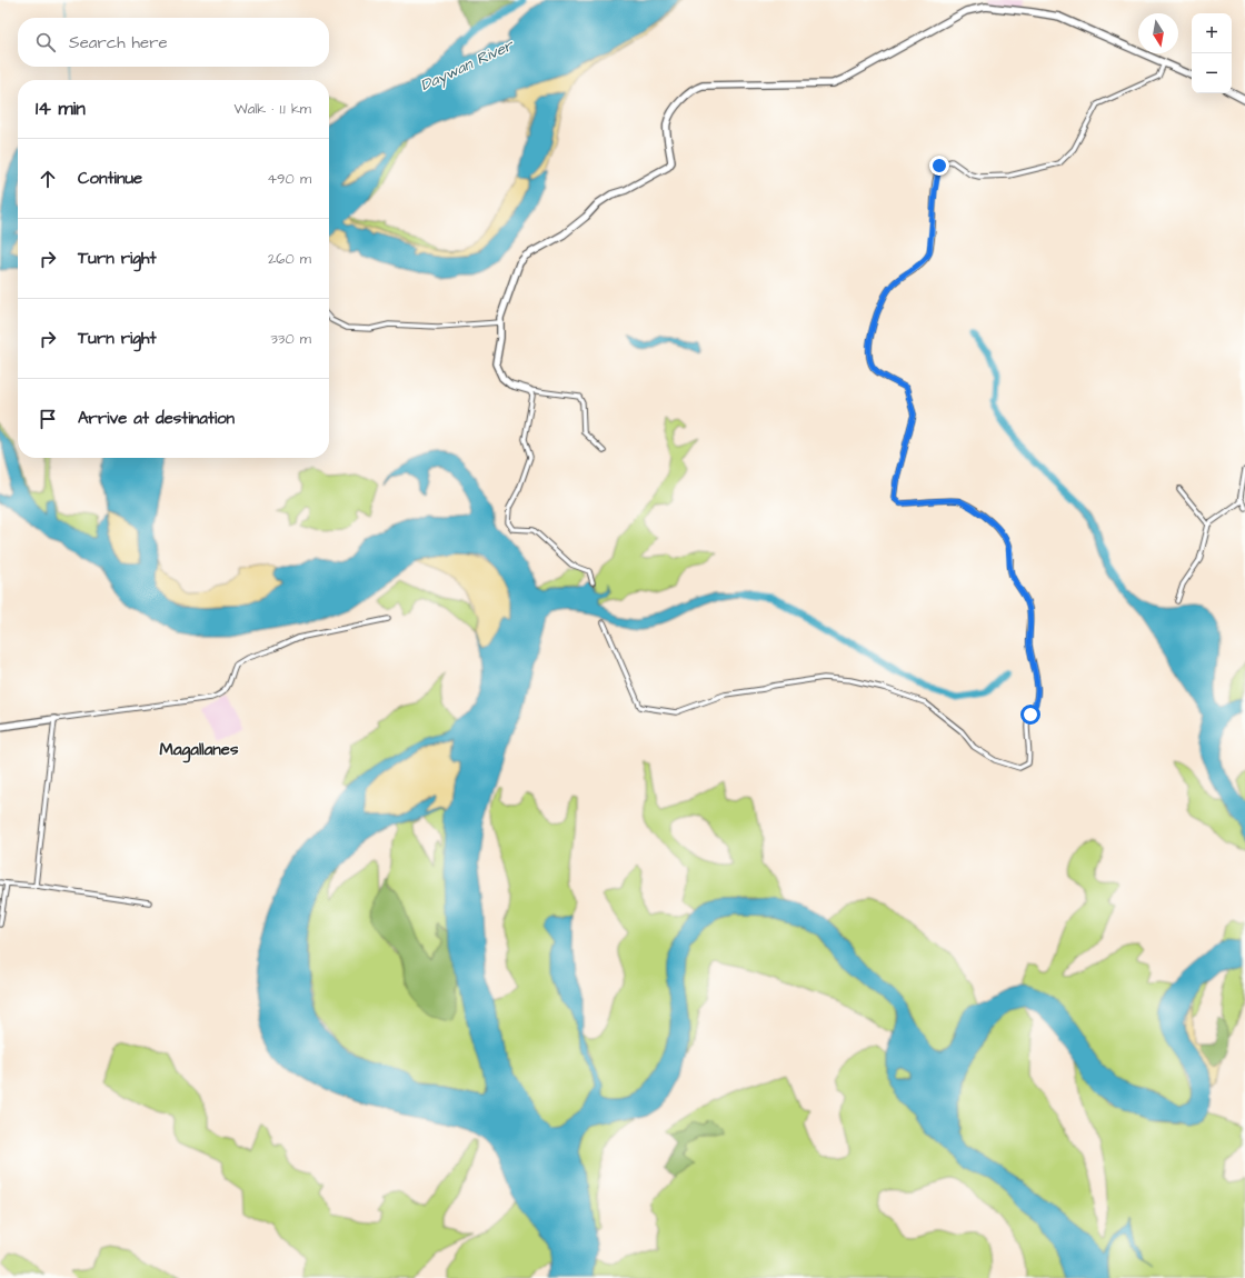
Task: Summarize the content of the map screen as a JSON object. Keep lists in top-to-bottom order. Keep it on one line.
{"districts":["Magallanes"],"water":["Daywan River"],"north":"bottom","page":{"map_buttons":["+","−"],"search":"Search here","heading":["14 min","Walk · 1.1 km"],"list":[["Continue","490 m"],["Turn right","260 m"],["Turn right","330 m"],"Arrive at destination"]}}
